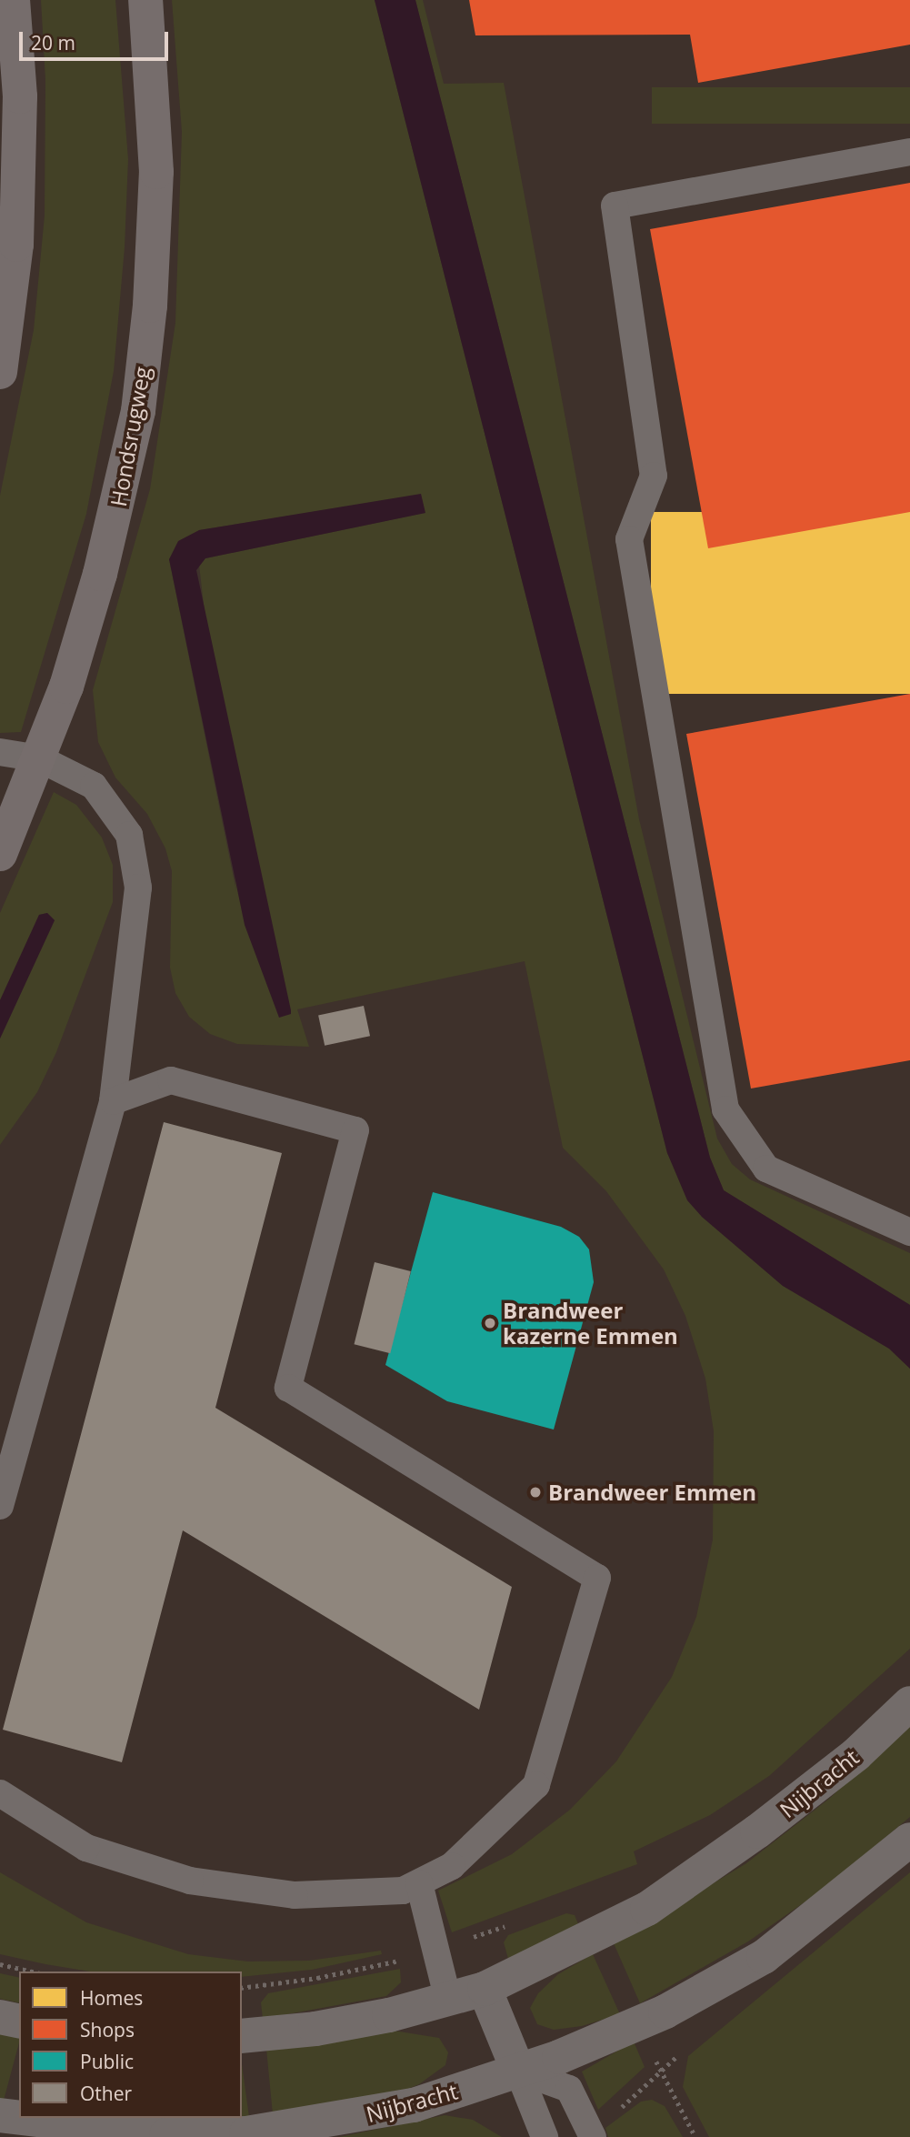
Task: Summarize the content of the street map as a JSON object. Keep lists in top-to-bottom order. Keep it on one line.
{"streets":{"main road":["Hondsrugweg"],"street":["Nijbracht"]},"places":["Brandweer kazerne Emmen","Brandweer Emmen"],"legend":["Homes","Shops","Public","Other"],"scale_bar":"20 m"}
